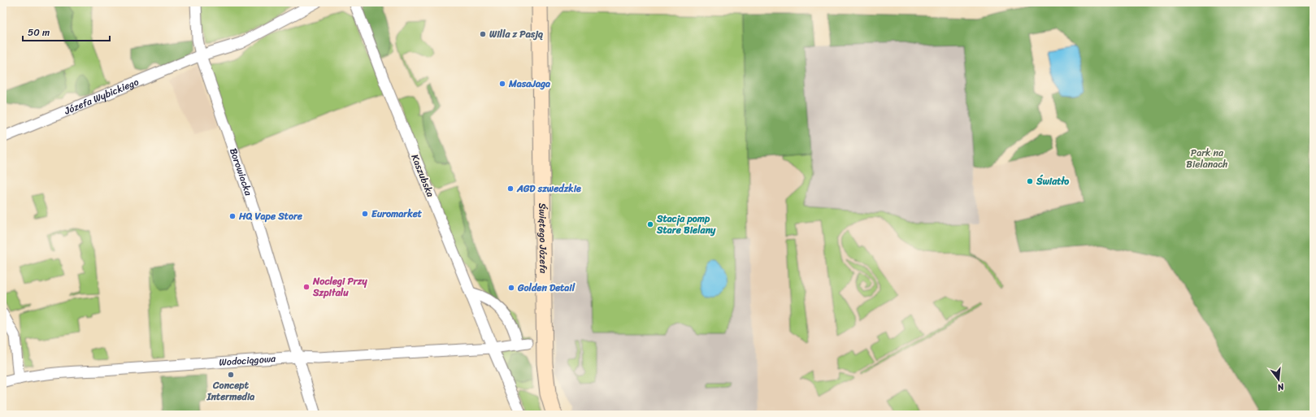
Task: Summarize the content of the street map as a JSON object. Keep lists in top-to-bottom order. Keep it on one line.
{"streets":{"street":["Józefa Wybickiego","Borowiacka","Kaszubska","Świętego Józefa","Wodociągowa"]},"crossings":[["Józefa Wybickiego","Borowiacka"],["Borowiacka","Wodociągowa"],["Kaszubska","Wodociągowa"]],"parks":["Park na Bielanach"],"places":["Willa z Pasją","MasaJaga","Światło","AGD szwedzkie","Euromarket","HQ Vape Store","Stacja pomp Stare Bielany","Noclegi Przy Szpitalu","Golden Detail","Concept Intermedia"],"scale_bar":"50 m","north":"bottom"}
